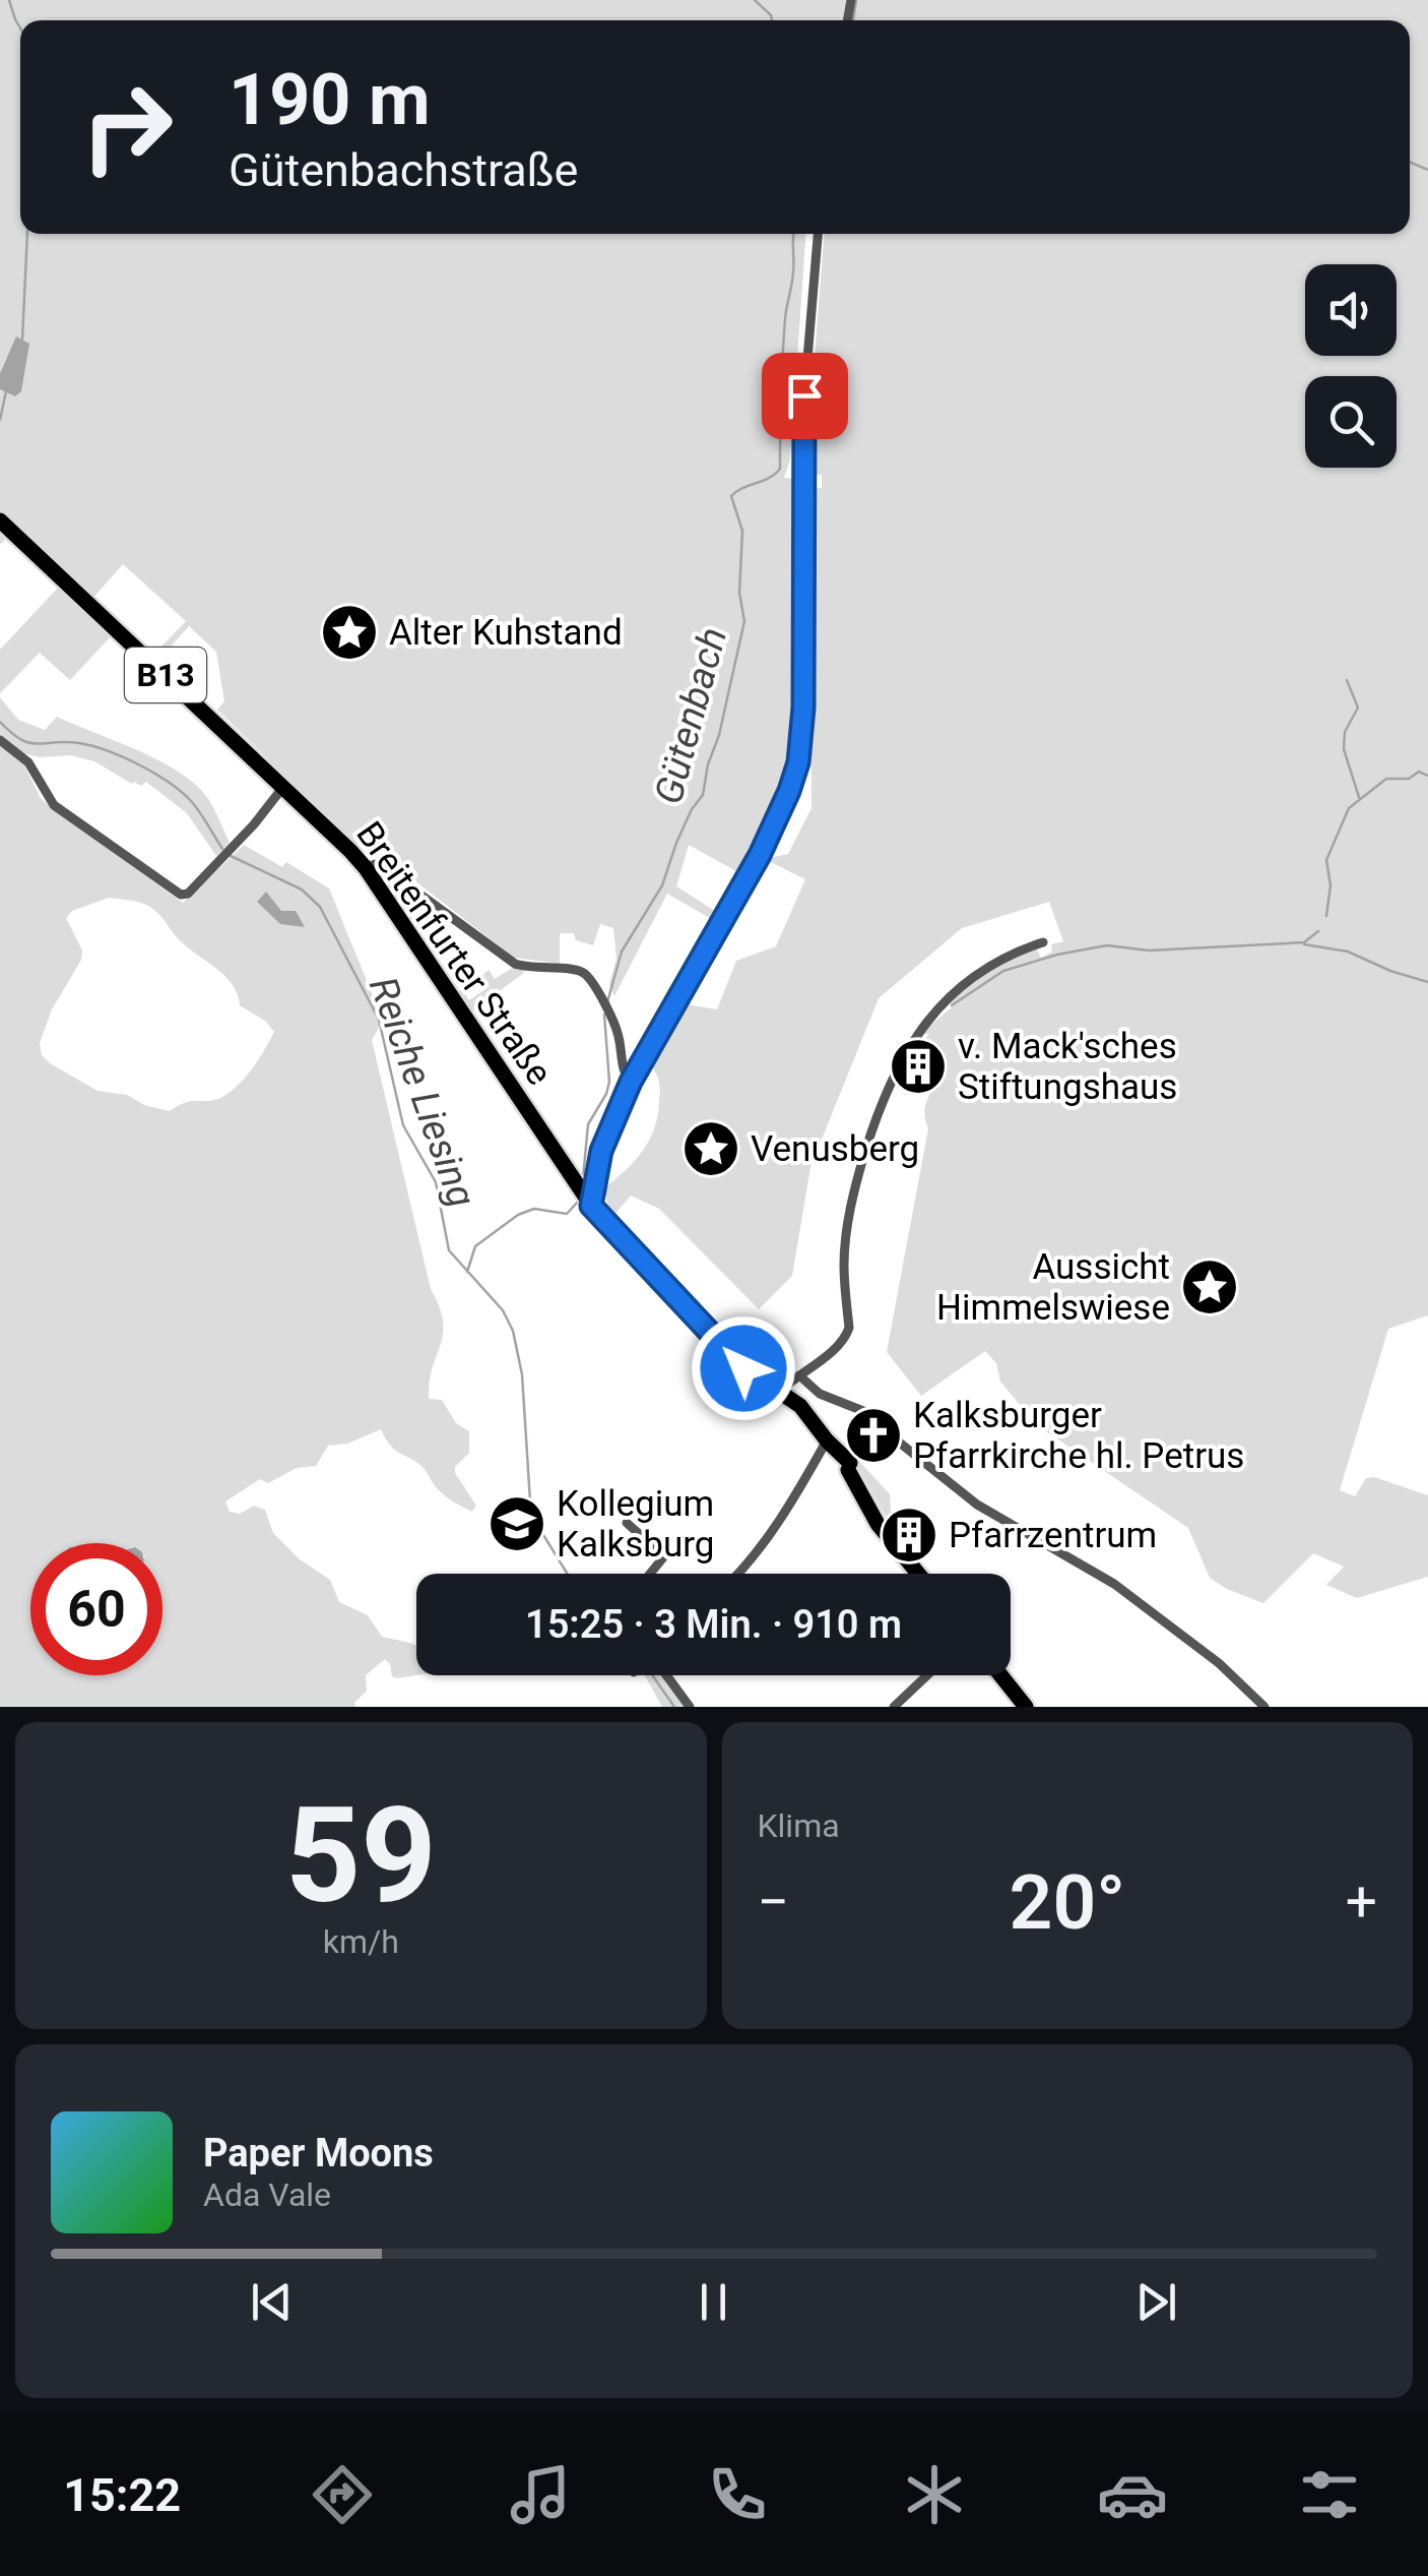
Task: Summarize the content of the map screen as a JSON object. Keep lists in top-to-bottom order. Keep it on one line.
{"streets":{"main road":["B13","Breitenfurter Straße"]},"crossings":[["B13","Breitenfurter Straße"]],"water":["Gütenbach","Reiche Liesing"],"places":{"place":["Alter Kuhstand","Venusberg","Aussicht Himmelswiese"],"building":["v. Mack'sches Stiftungshaus","Pfarrzentrum"],"church":["Kalksburger Pfarrkirche hl. Petrus"],"school or university":["Kollegium Kalksburg"]},"page":{"turn":["190 m","Gütenbachstraße"],"limit":"60","trip":"15:25 · 3 Min. · 910 m","tile":[["59","km/h"],"Klima"],"heat":["−","20°","+"],"song":["Paper Moons","Ada Vale"],"tabs":"15:22"}}
